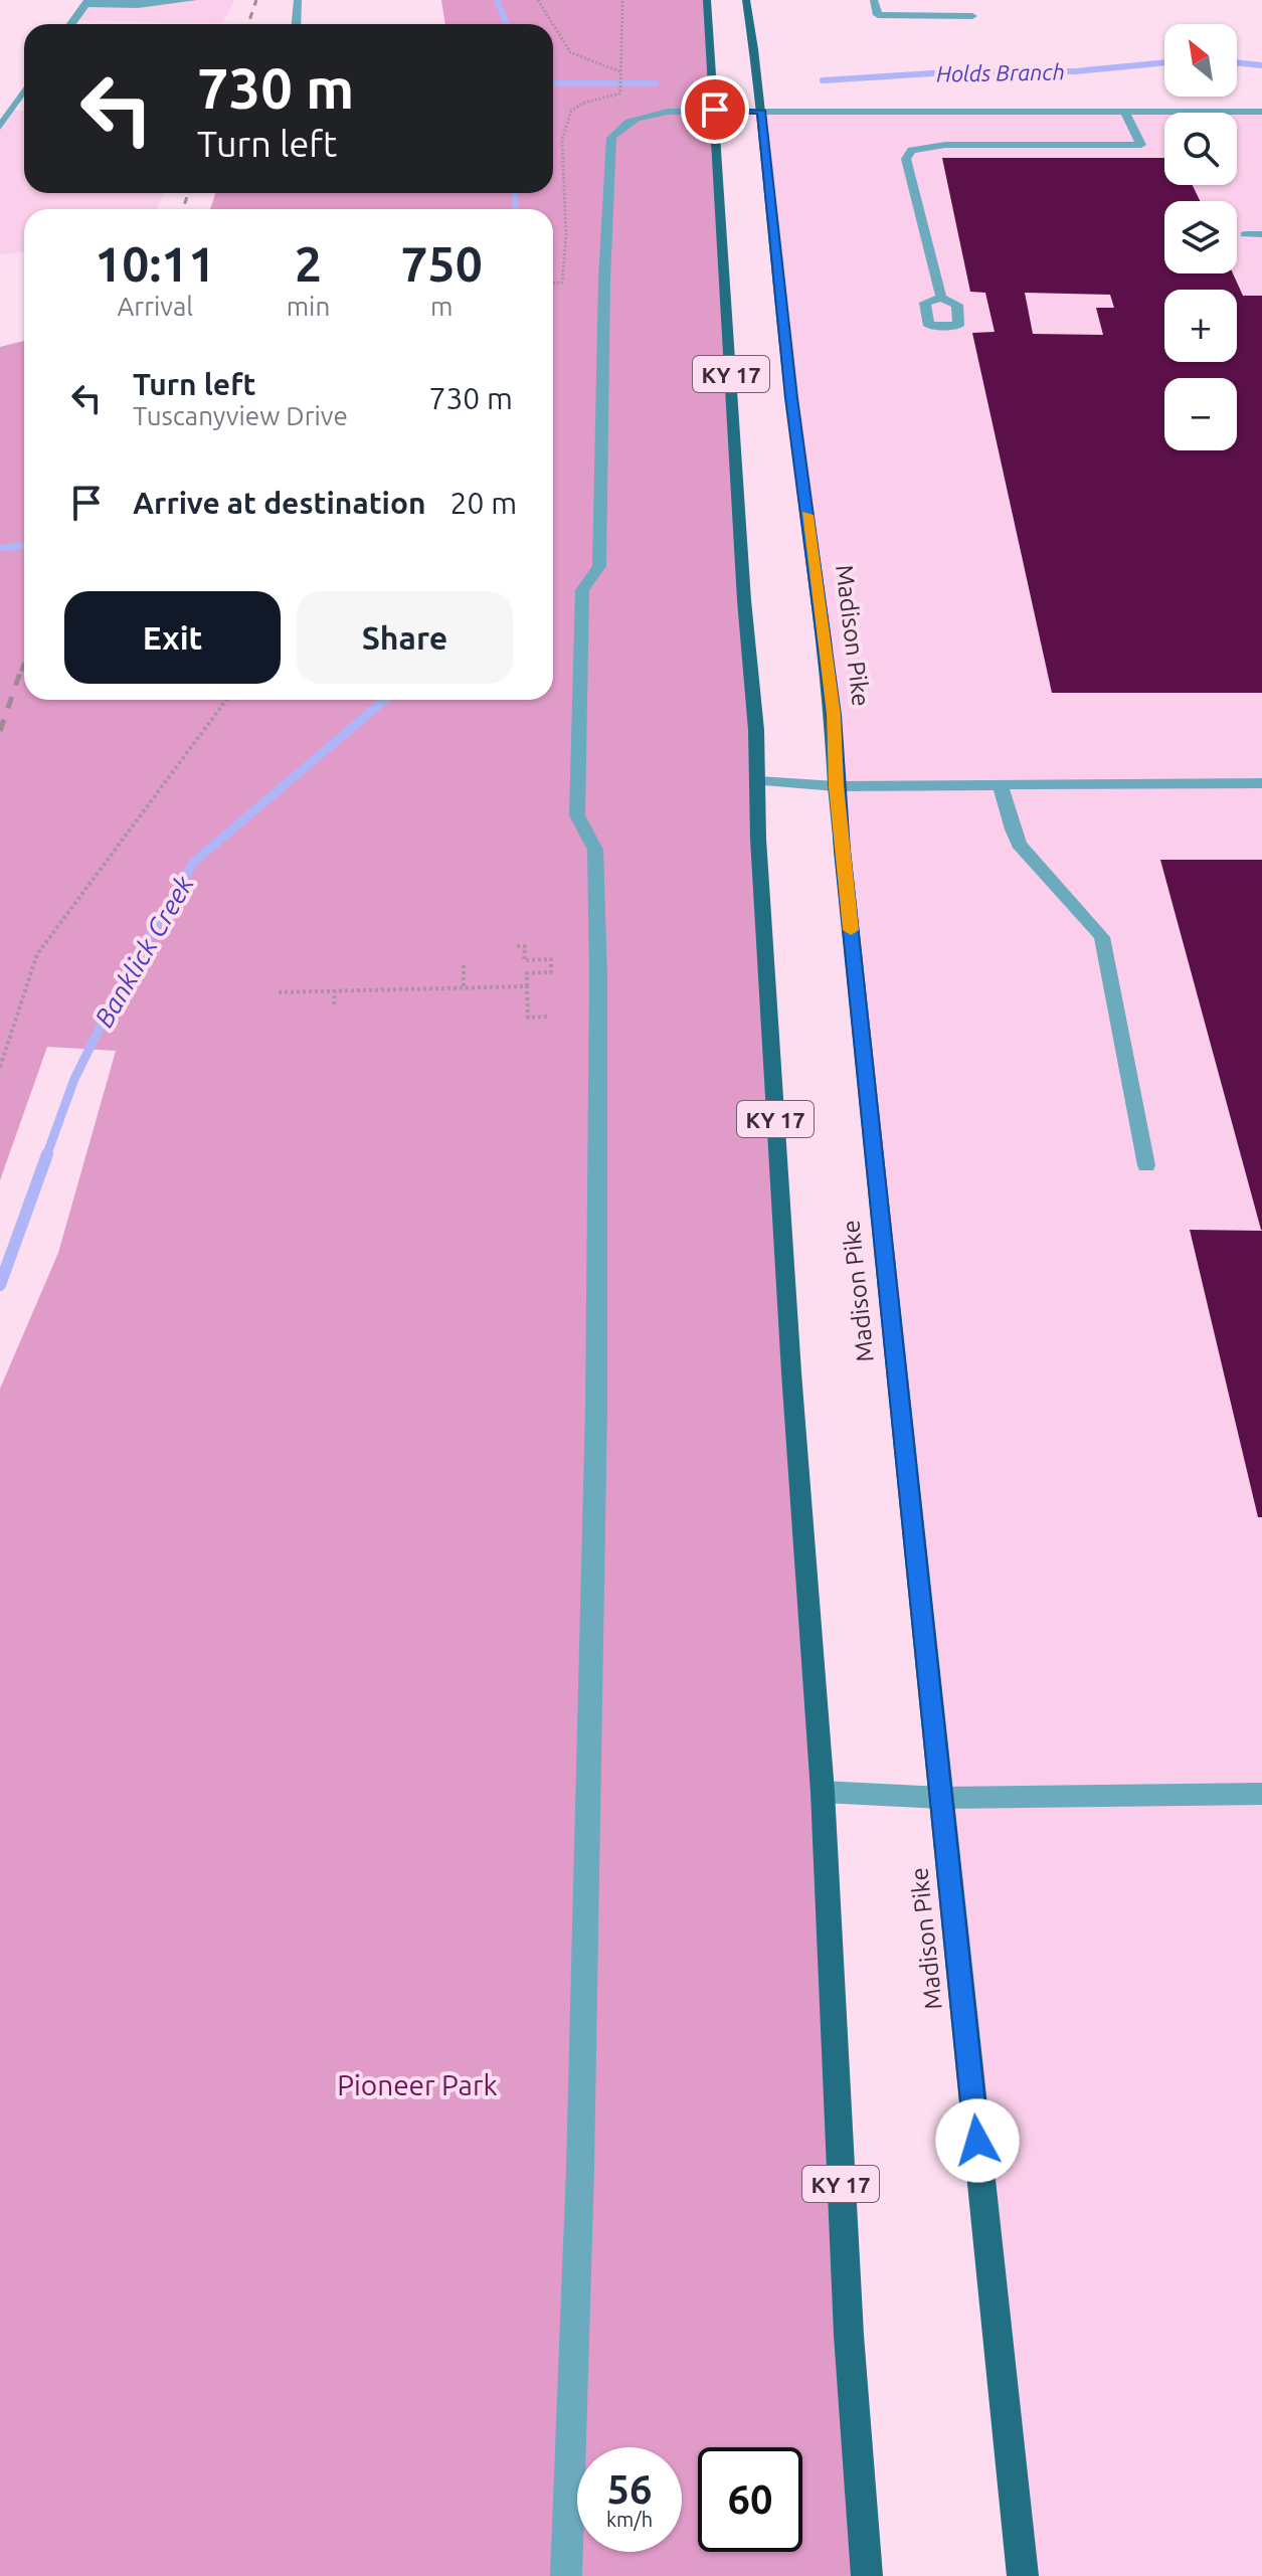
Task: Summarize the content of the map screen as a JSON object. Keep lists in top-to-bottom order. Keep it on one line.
{"streets":{"main road":["KY 17","Madison Pike"]},"water":["Holds Branch","Banklick Creek"],"parks":["Pioneer Park"],"north":"top left","page":{"map_buttons":["+","−"],"turn":["730 m","Turn left"],"eta":["10:11","Arrival","2","min","750","m"],"list":[{"name":"Turn left","note":"Tuscanyview Drive","value":"730 m"},{"name":"Arrive at destination","value":"20 m"}],"buttons":["Exit","Share"],"speed":"56 km/h","limit":"60"}}
